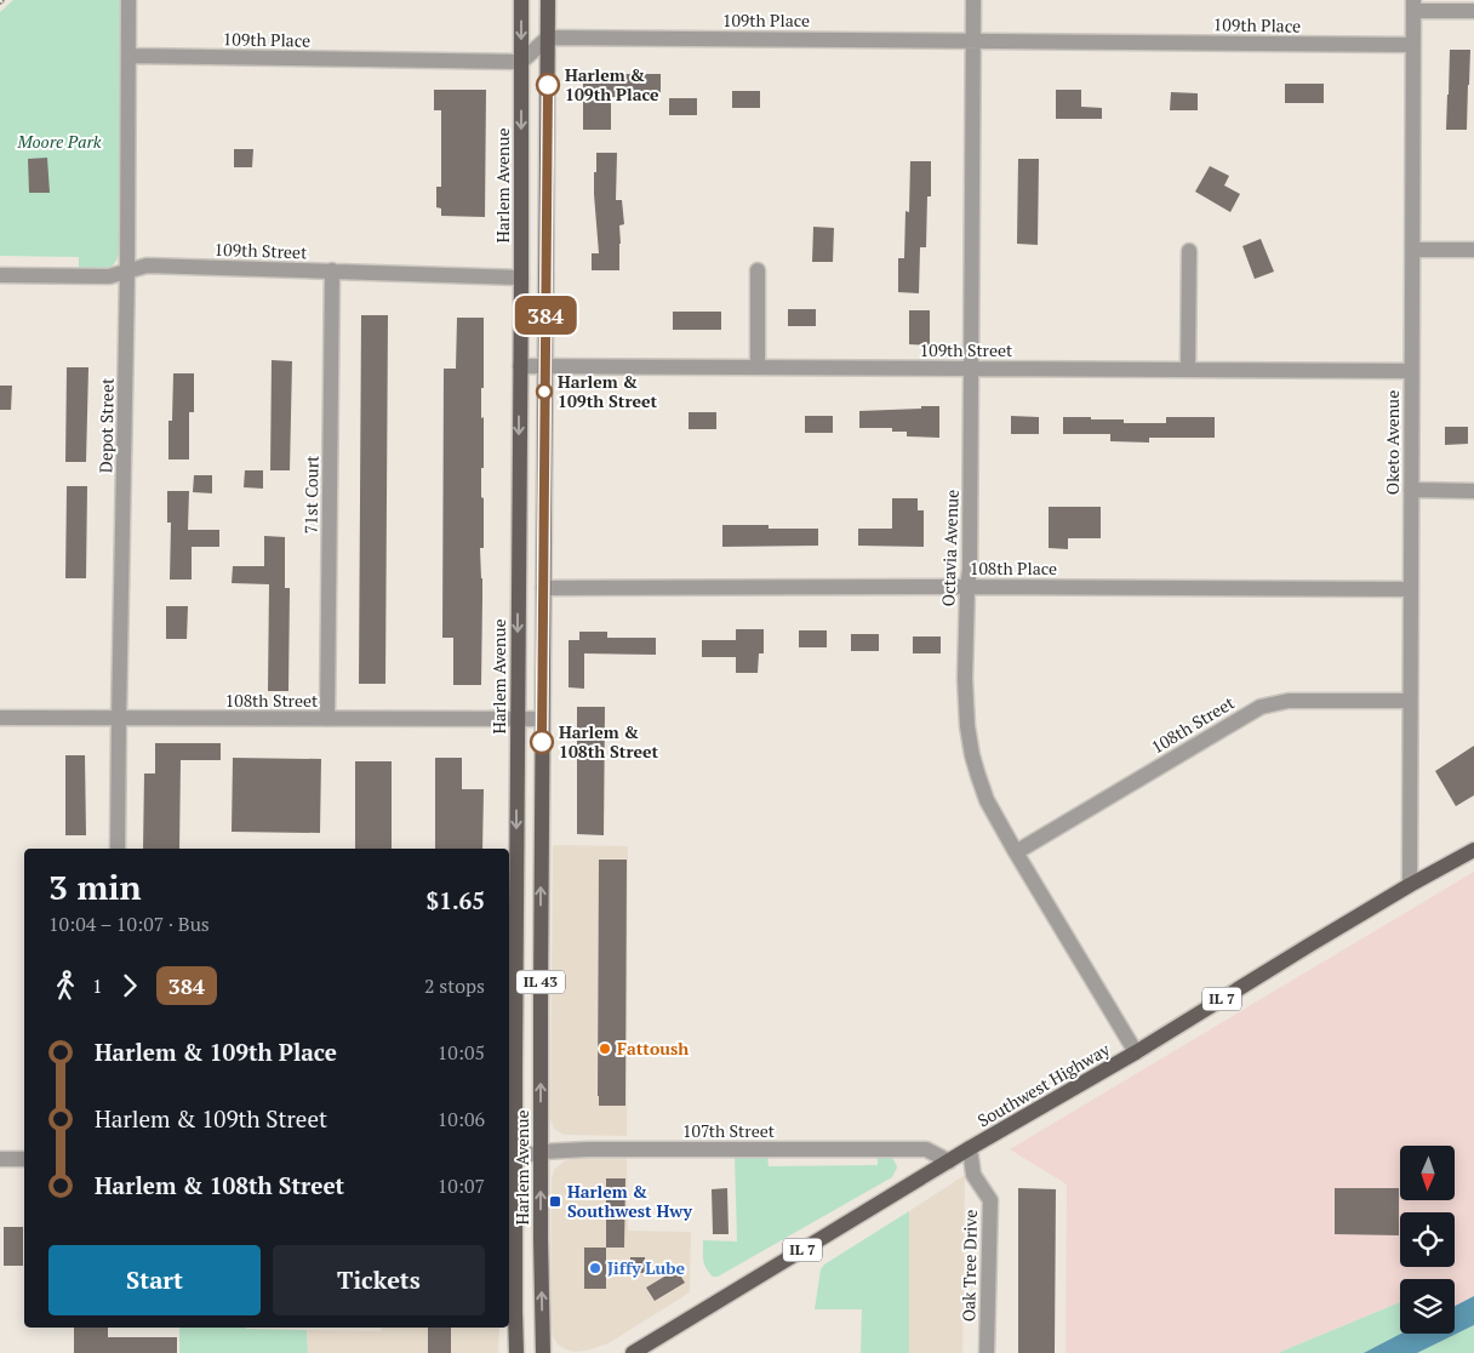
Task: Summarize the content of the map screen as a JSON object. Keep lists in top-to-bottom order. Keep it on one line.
{"streets":{"main road":["Harlem Avenue","IL 43","IL 7","Southwest Highway"],"street":["109th Place","109th Street","Depot Street","Oketo Avenue","71st Court","Octavia Avenue","108th Place","108th Street","107th Street","Oak Tree Drive"]},"crossings":[["109th Place","Harlem Avenue"],["109th Place","Depot Street"],["109th Place","Oketo Avenue"],["109th Place","Octavia Avenue"],["Harlem Avenue","109th Street"],["Harlem Avenue","108th Place"],["Harlem Avenue","108th Street"],["Harlem Avenue","107th Street"],["109th Street","Depot Street"],["109th Street","Oketo Avenue"],["109th Street","71st Court"],["109th Street","Octavia Avenue"],["Depot Street","108th Street"],["Oketo Avenue","108th Place"],["Oketo Avenue","108th Street"],["Oketo Avenue","Southwest Highway"],["71st Court","108th Street"],["Octavia Avenue","108th Place"],["Octavia Avenue","108th Street"],["Octavia Avenue","Southwest Highway"],["Southwest Highway","107th Street"],["Southwest Highway","Oak Tree Drive"]],"parks":["Moore Park"],"places":{"other":["Harlem & 109th Place","Harlem & 109th Street","Harlem & 108th Street","Fattoush","Jiffy Lube"],"transit":["Harlem & Southwest Hwy"]},"lines":["bus line 384"],"north":"bottom","page":{"on_map":"384","heading":["3 min","10:04 – 10:07 · Bus","$1.65"],"legs":["1","384","2 stops"],"list":[{"name":"Harlem & 109th Place","value":"10:05"},{"name":"Harlem & 109th Street","value":"10:06"},{"name":"Harlem & 108th Street","value":"10:07"}],"buttons":["Start","Tickets"]}}
